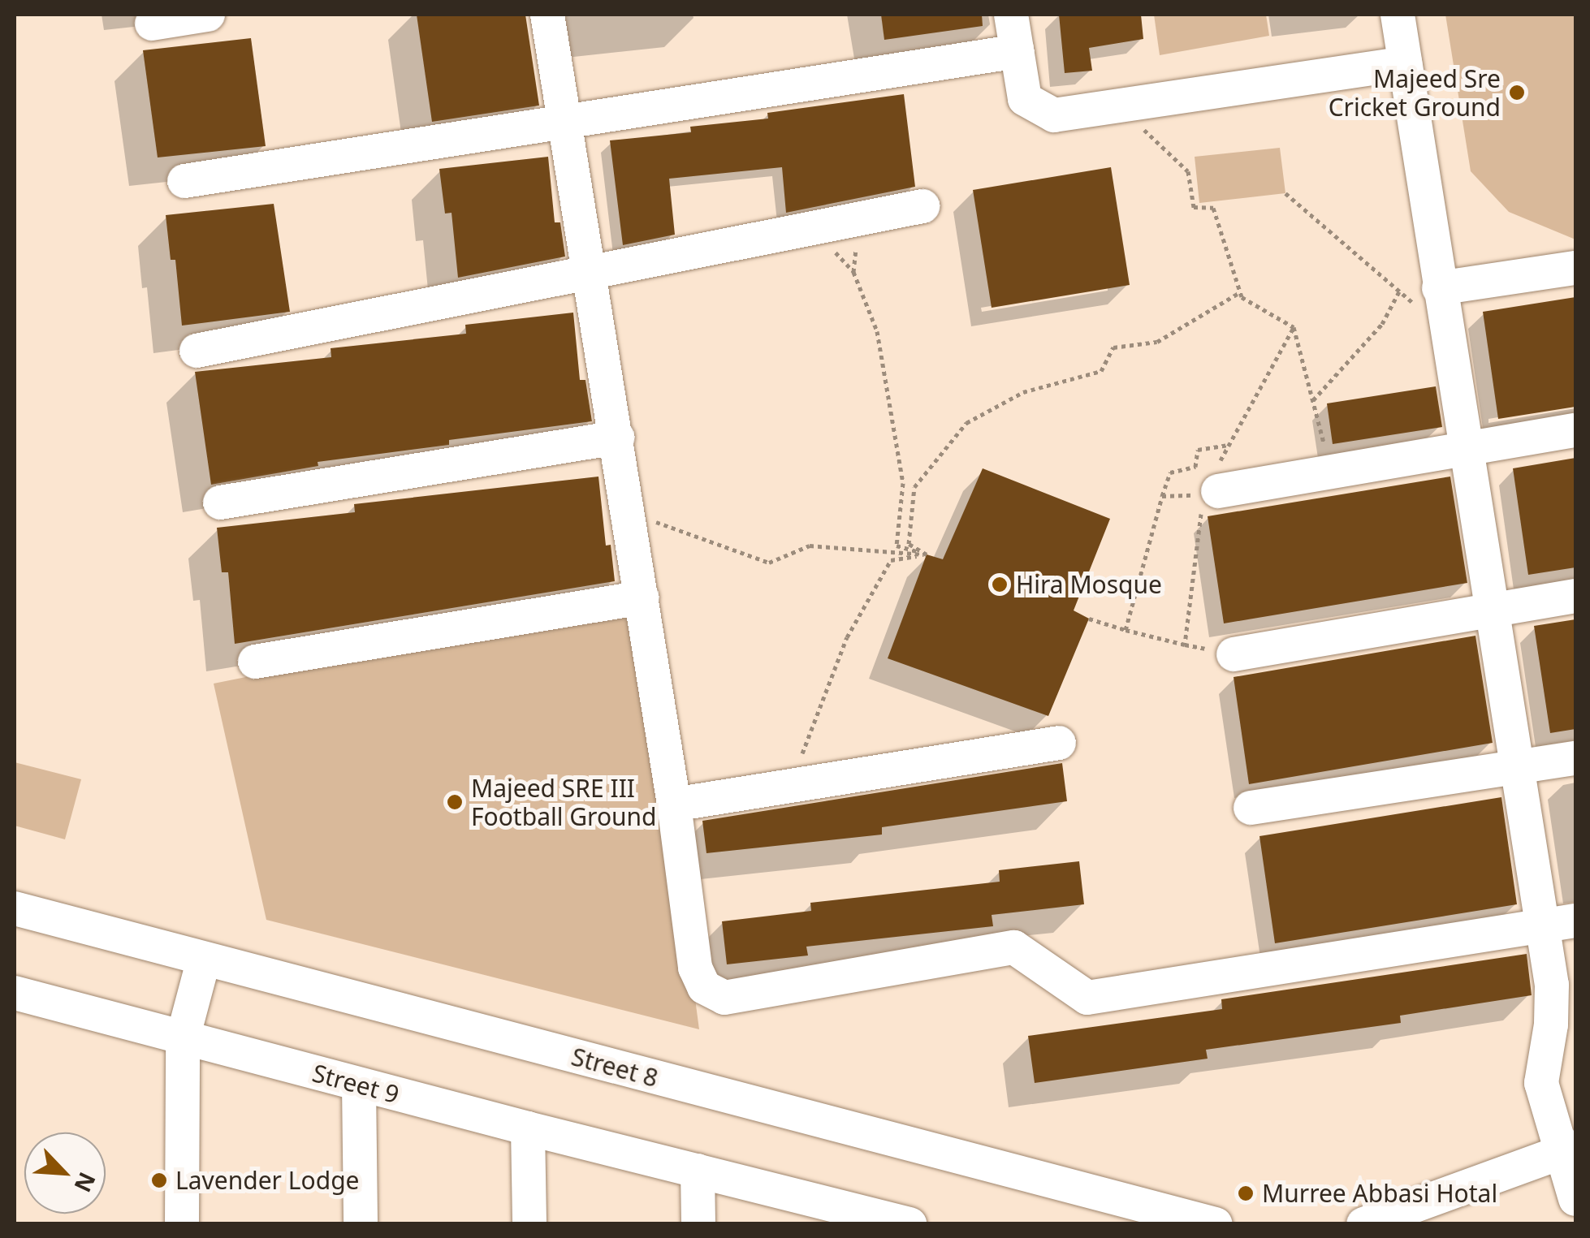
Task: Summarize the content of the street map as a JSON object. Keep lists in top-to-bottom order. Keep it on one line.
{"streets":{"street":["Street 8","Street 9"]},"places":["Majeed Sre Cricket Ground","Hira Mosque","Majeed SRE III Football Ground","Lavender Lodge","Murree Abbasi Hotal"],"north":"bottom right"}
